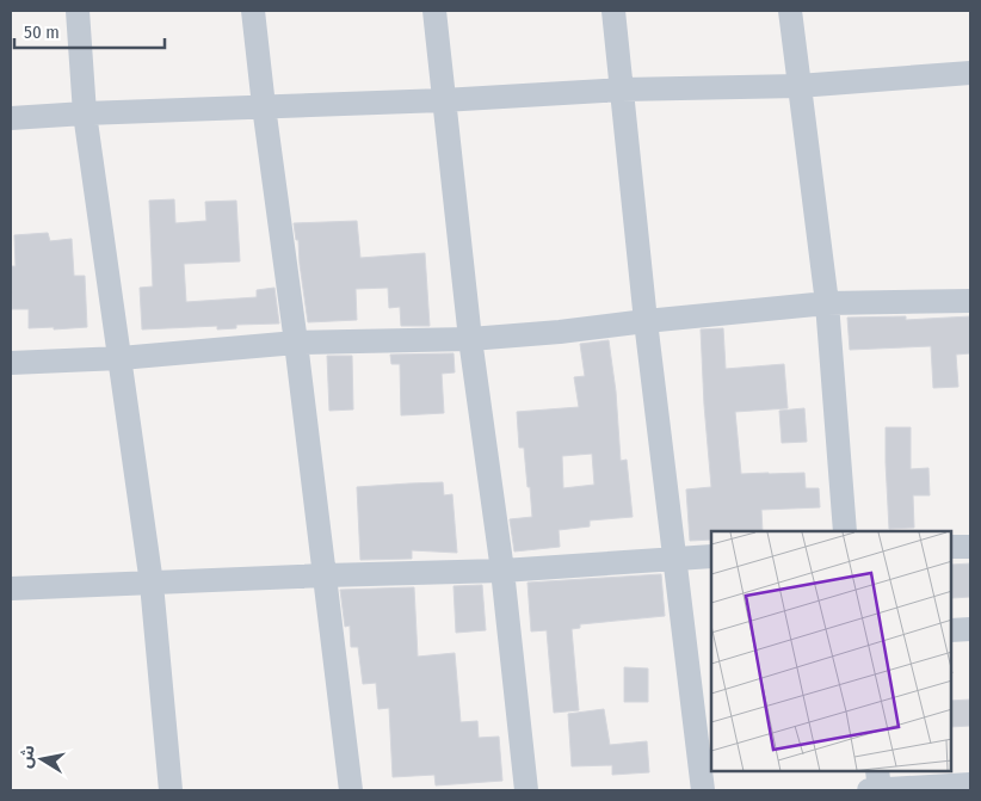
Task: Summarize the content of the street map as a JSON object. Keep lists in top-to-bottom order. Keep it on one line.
{"scale_bar":"50 m","north":"left"}
